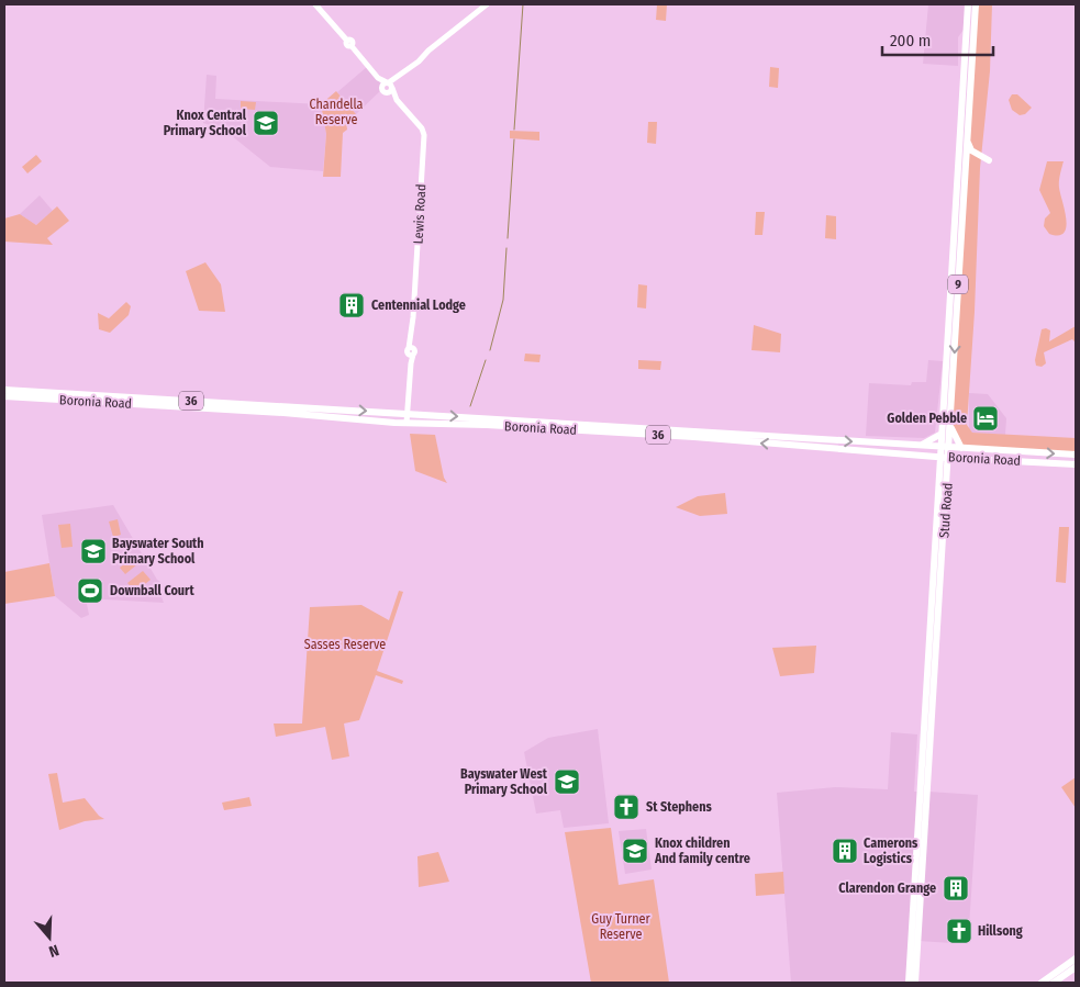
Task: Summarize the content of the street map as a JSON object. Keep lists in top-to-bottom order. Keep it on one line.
{"streets":{"main road":["9","36","Boronia Road","Stud Road"],"street":["Lewis Road"]},"crossings":[["Lewis Road","Boronia Road"],["Boronia Road","Stud Road"]],"parks":["Chandella Reserve","Sasses Reserve","Guy Turner Reserve"],"places":{"school or university":["Knox Central Primary School","Bayswater South Primary School","Bayswater West Primary School","Knox children And family centre"],"building":["Centennial Lodge","Camerons Logistics","Clarendon Grange"],"hotel":["Golden Pebble"],"sports":["Downball Court"],"church":["St Stephens","Hillsong"]},"scale_bar":"200 m","north":"bottom"}
